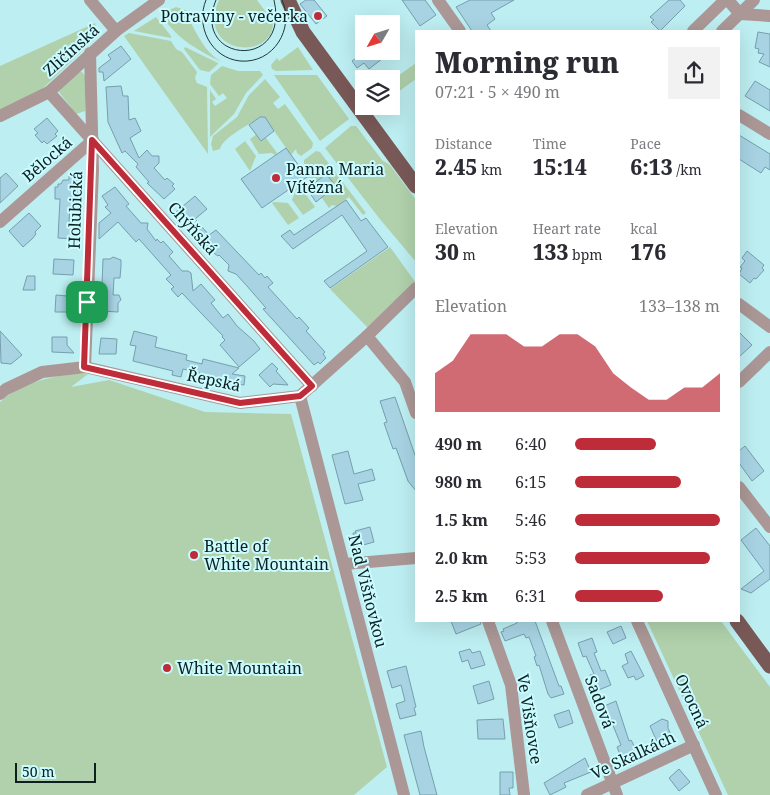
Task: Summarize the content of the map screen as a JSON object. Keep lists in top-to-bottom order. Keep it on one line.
{"streets":{"street":["Zličínská","Bělocká","Holubická","Chýňská","Řepská","Nad Višňovkou","Ovocná","Sadová","Ve Višňovce","Ve Skalkách"]},"crossings":[["Zličínská","Holubická"],["Zličínská","Chýňská"],["Bělocká","Holubická"],["Bělocká","Chýňská"],["Holubická","Chýňská"],["Holubická","Řepská"],["Řepská","Nad Višňovkou"],["Ovocná","Ve Skalkách"],["Sadová","Ve Skalkách"]],"places":["Potraviny - večerka","Panna Maria Vítězná","Battle of White Mountain","White Mountain"],"scale_bar":"50 m","north":"bottom left","page":{"heading":["Morning run","07:21 · 5 × 490 m"],"stats":[["Distance","2.45 km"],["Time","15:14"],["Pace","6:13 /km"],["Elevation","30 m"],["Heart rate","133 bpm"],["kcal","176"]],"chart":["Elevation","133–138 m"],"list":[{"name":"490 m","note":"6:40"},{"name":"980 m","note":"6:15"},{"name":"1.5 km","note":"5:46"},{"name":"2.0 km","note":"5:53"},{"name":"2.5 km","note":"6:31"}],"scale":"50 m"}}
